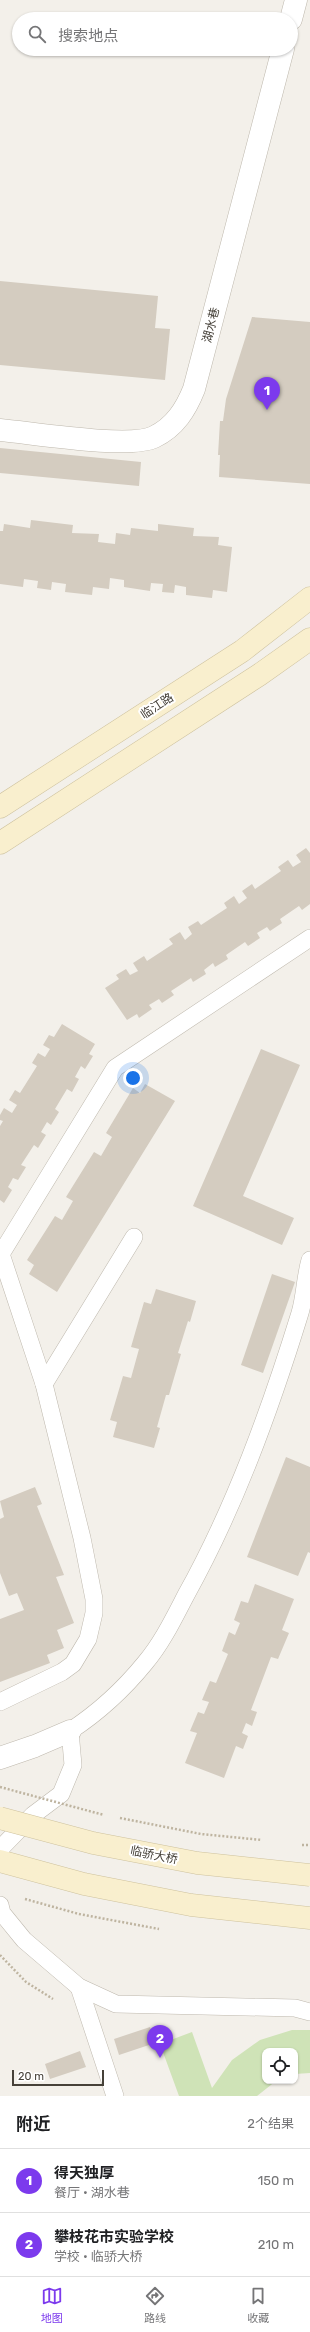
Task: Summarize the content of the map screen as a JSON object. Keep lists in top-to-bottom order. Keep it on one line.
{"streets":{"main road":["临江路","临骄大桥"],"street":["湖水巷"]},"scale_bar":"20 m","page":{"search":"搜索地点","pins":["1","2"],"scale":"20 m","heading":["附近","2个结果"],"list":[{"mark":"1","name":"得天独厚","note":"餐厅 · 湖水巷","value":"150 m"},{"mark":"2","name":"攀枝花市实验学校","note":"学校 · 临骄大桥","value":"210 m"}],"nav":["地图","路线","收藏"]}}
